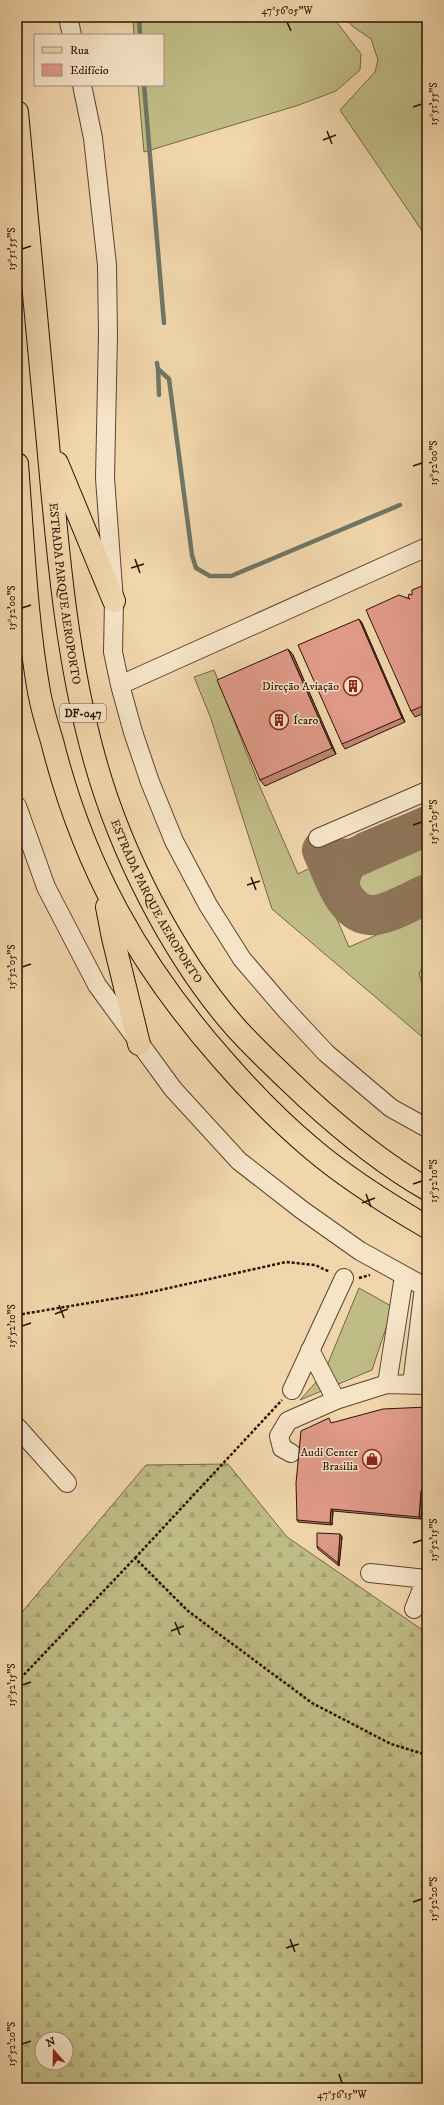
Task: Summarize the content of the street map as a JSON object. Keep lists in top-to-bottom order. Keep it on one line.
{"streets":{"main road":["ESTRADA PARQUE AEROPORTO","DF-047"]},"places":{"building":["Direção Aviação","Ícaro"],"shop":["Audi Center Brasilia"]},"legend":["Rua","Edifício"],"north":"top","coordinates":["47°56'05\"W","15°51'55\"S","15°52'00\"S","15°52'05\"S","15°52'10\"S","15°52'15\"S","15°52'20\"S","47°56'15\"W"]}
